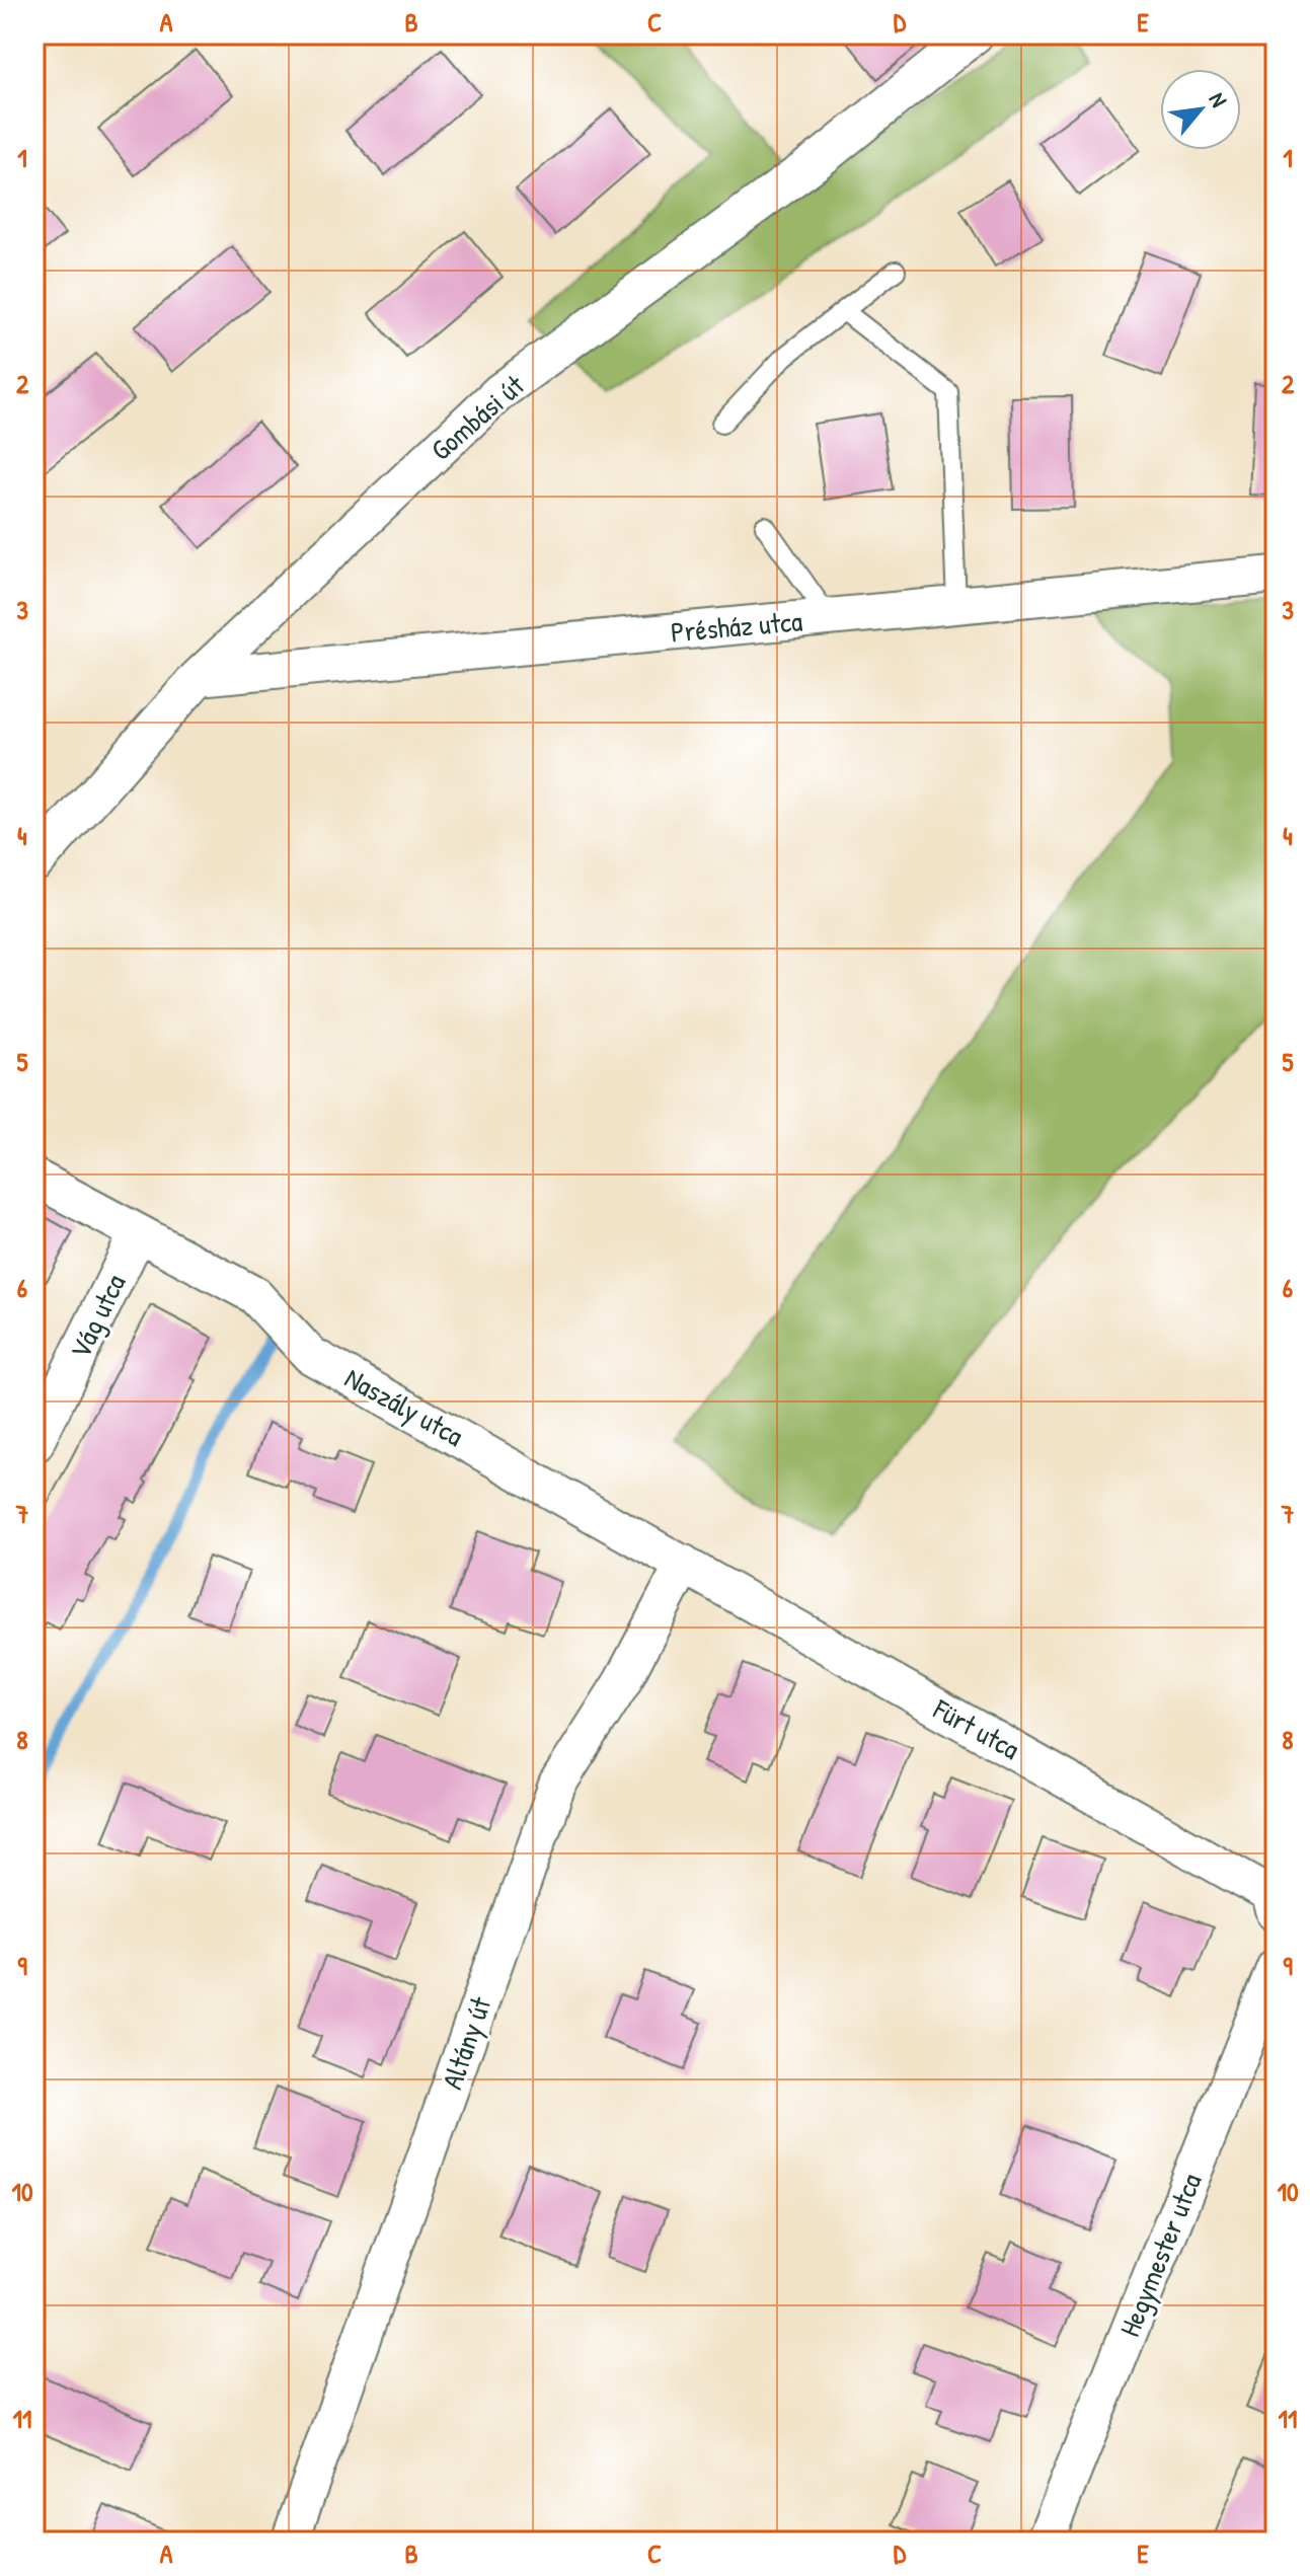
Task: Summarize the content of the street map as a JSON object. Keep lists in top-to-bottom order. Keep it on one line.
{"streets":{"street":["Gombási út","Présház utca","Vág utca","Naszály utca","Fürt utca","Altány út","Hegymester utca"]},"crossings":[["Gombási út","Présház utca"],["Vág utca","Naszály utca"],["Naszály utca","Fürt utca"],["Naszály utca","Altány út"],["Fürt utca","Altány út"]],"north":"top right","grid":{"columns":["A","B","C","D","E"],"rows":["1","2","3","4","5","6","7","8","9","10","11"]}}
